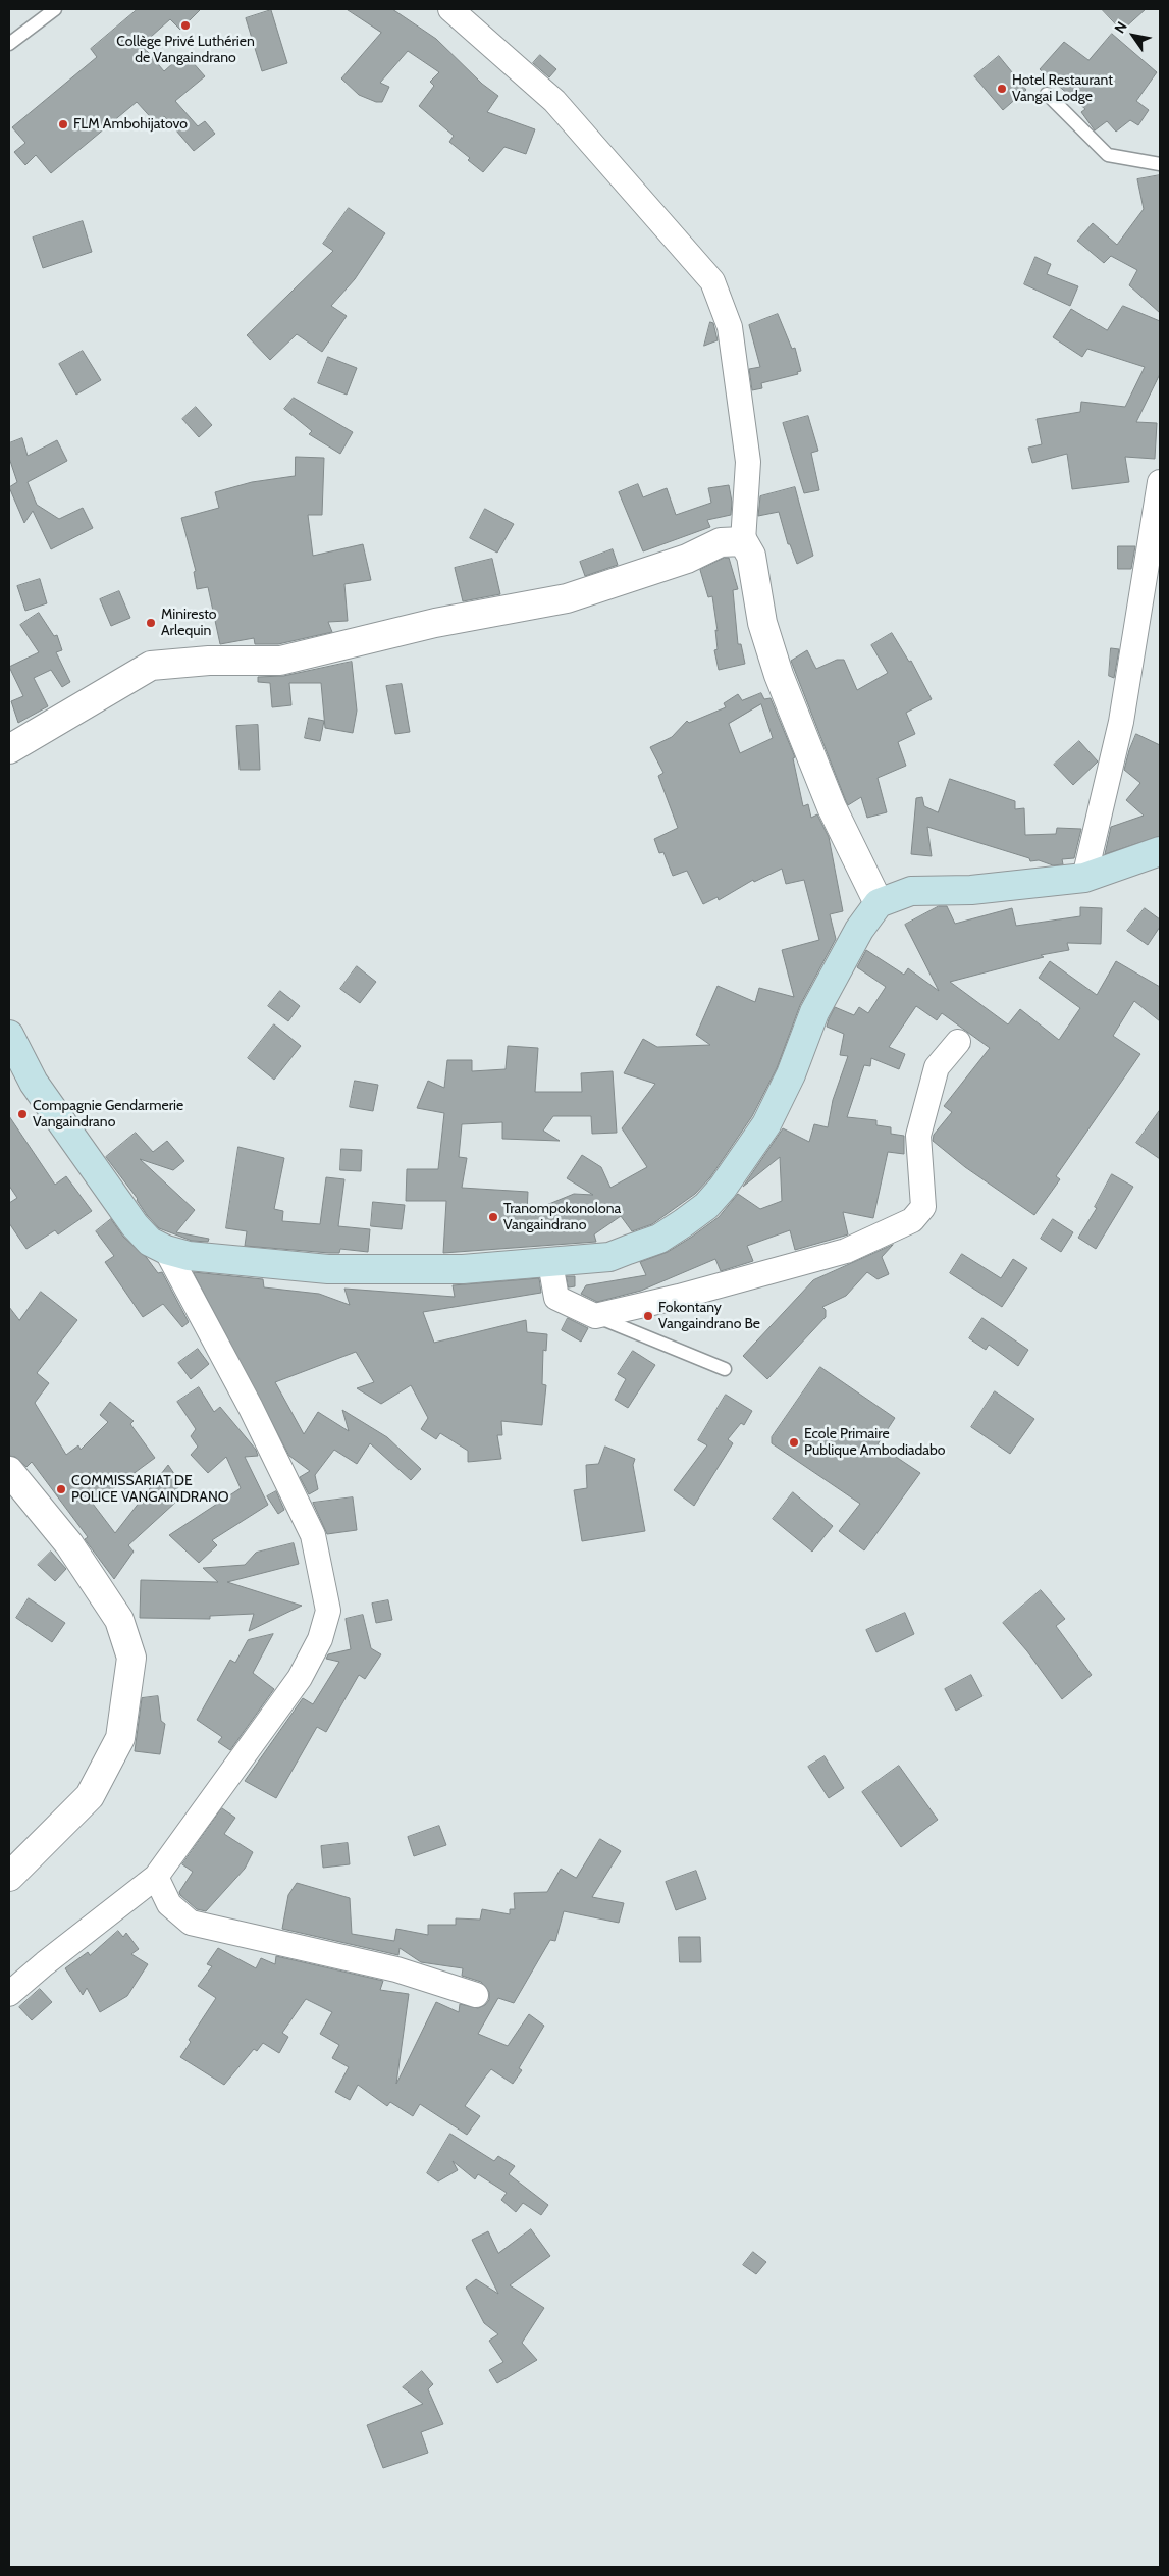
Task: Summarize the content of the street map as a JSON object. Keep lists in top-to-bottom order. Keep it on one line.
{"places":["Collège Privé Luthérien de Vangaindrano","Hotel Restaurant Vangai Lodge","FLM Ambohijatovo","Miniresto Arlequin","Compagnie Gendarmerie Vangaindrano","Tranompokonolona Vangaindrano","Fokontany Vangaindrano Be","Ecole Primaire Publique Ambodiadabo","COMMISSARIAT DE POLICE VANGAINDRANO"],"north":"top left"}
